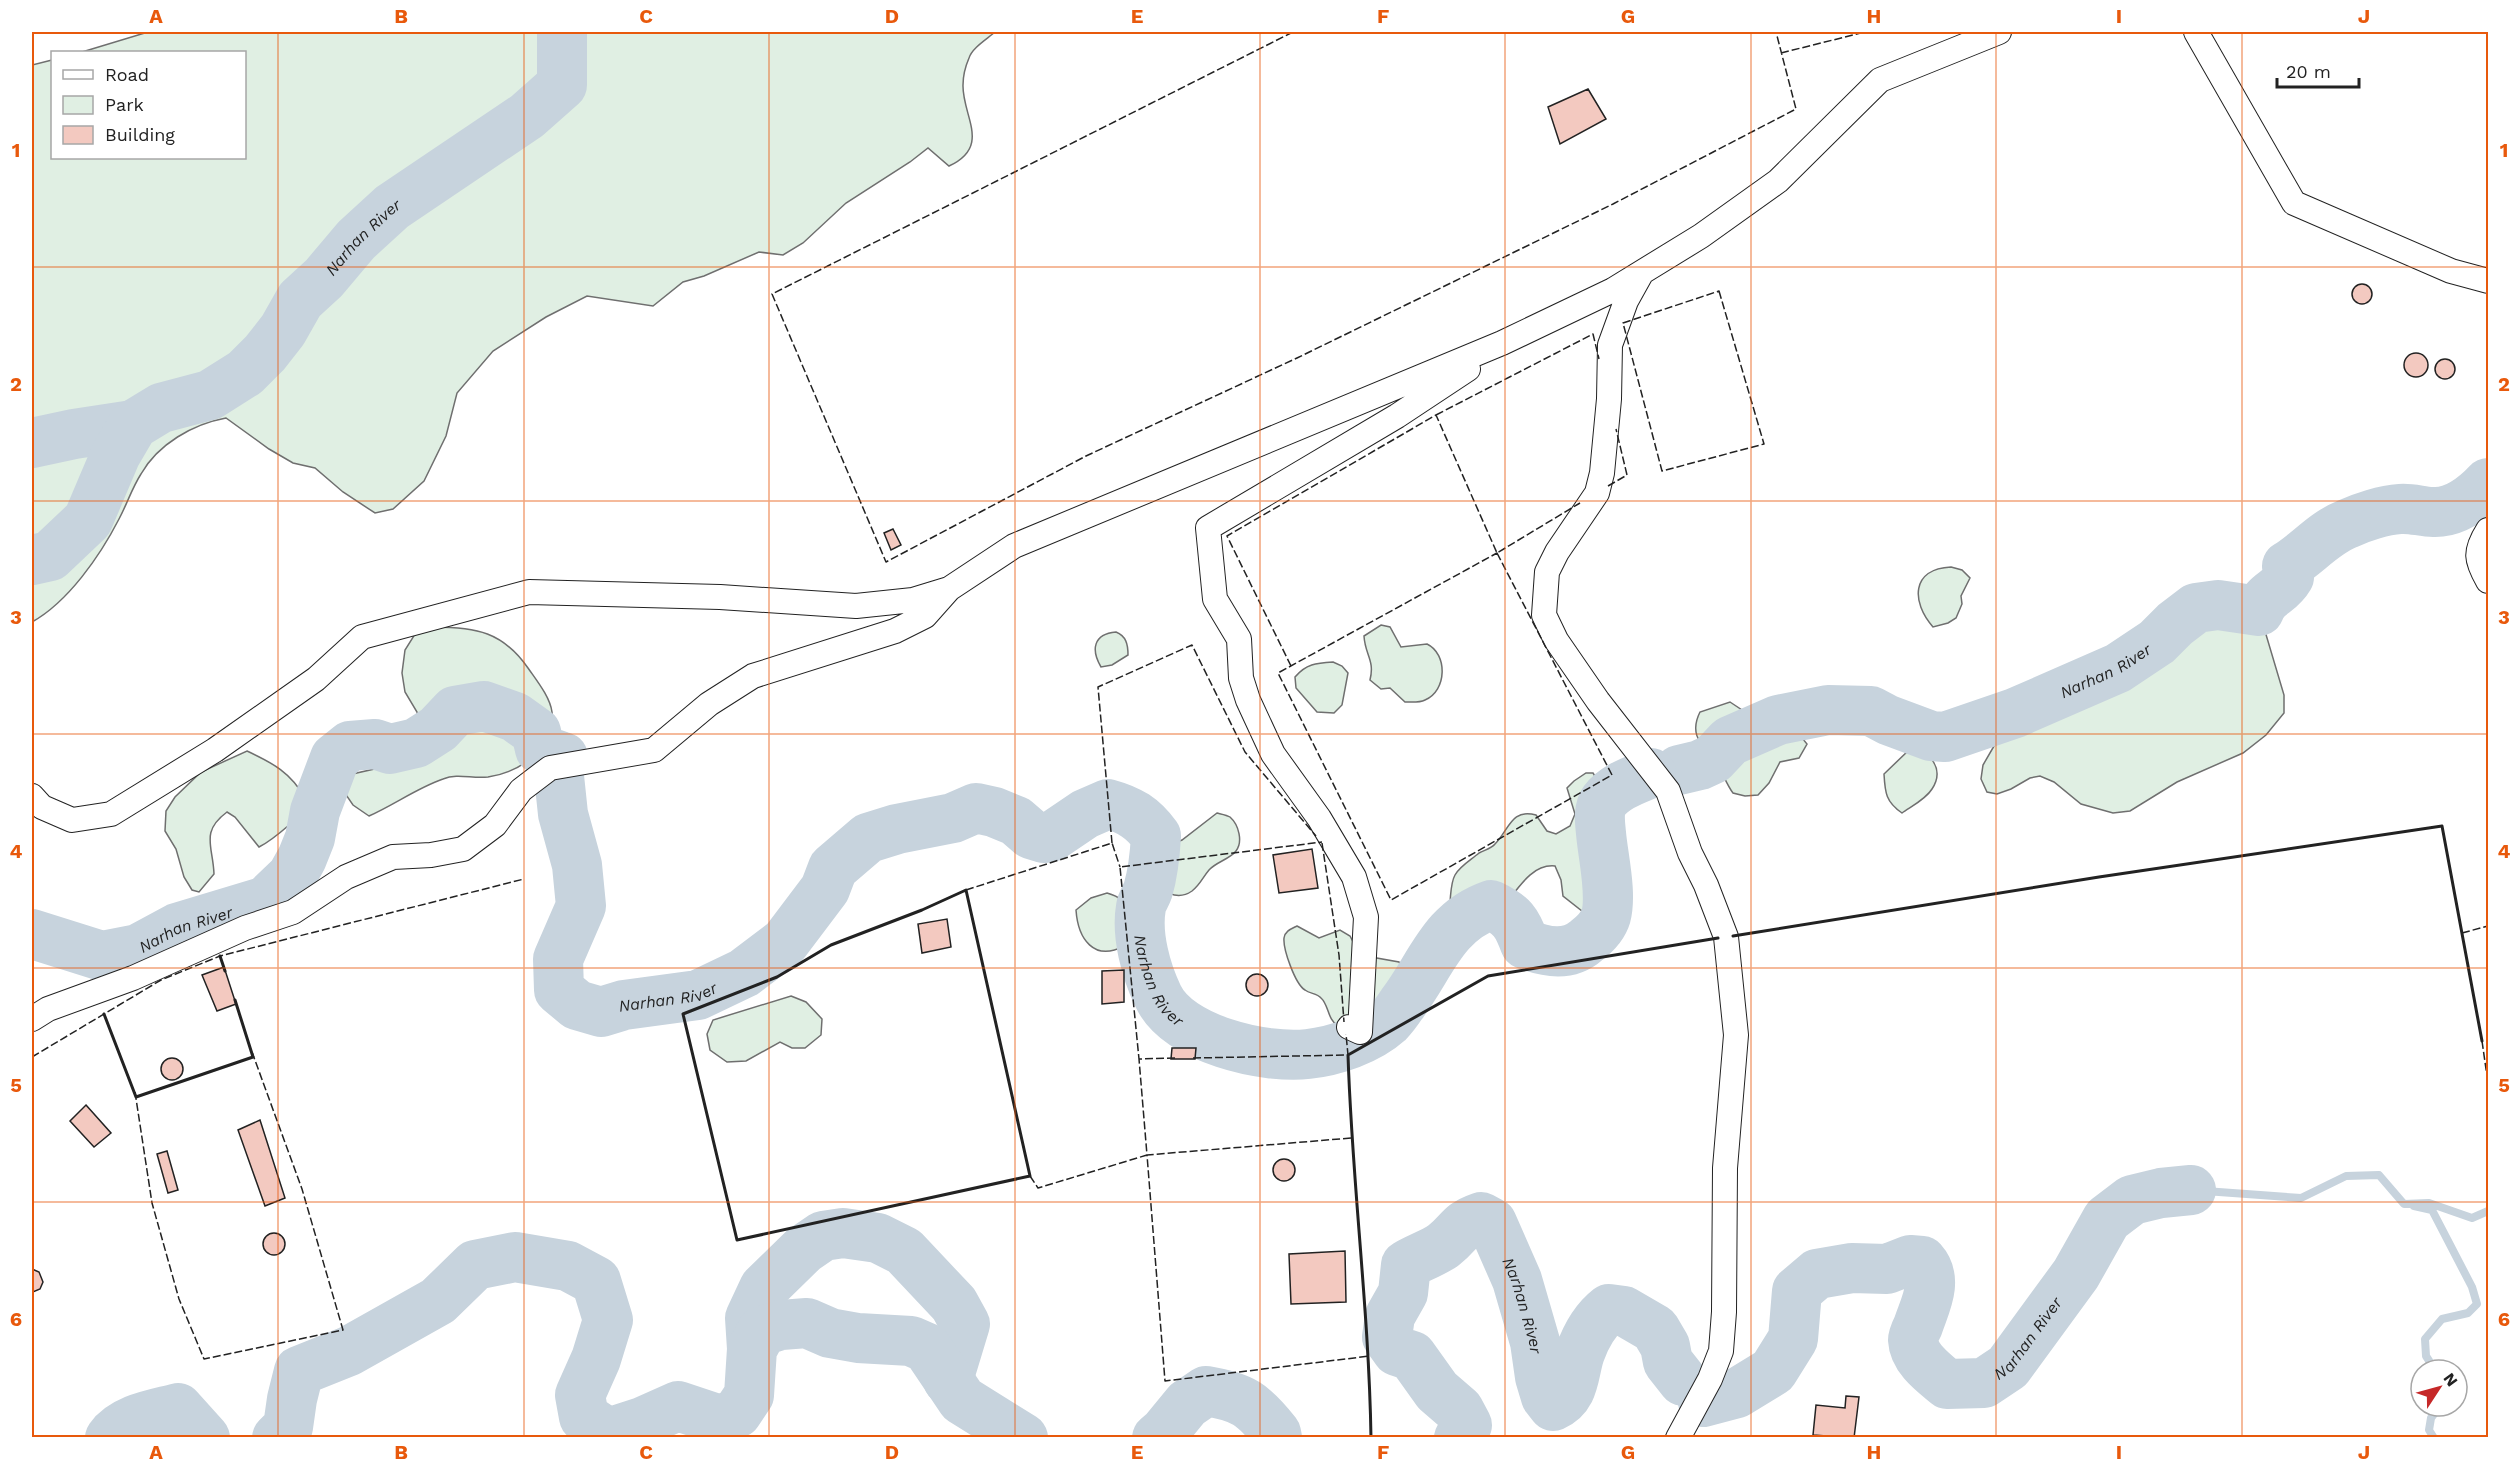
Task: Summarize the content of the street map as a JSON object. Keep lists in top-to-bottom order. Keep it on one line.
{"water":["Narhan River"],"legend":["Road","Park","Building"],"scale_bar":"20 m","north":"top right","grid":{"columns":["A","B","C","D","E","F","G","H","I","J"],"rows":["1","2","3","4","5","6"]}}
